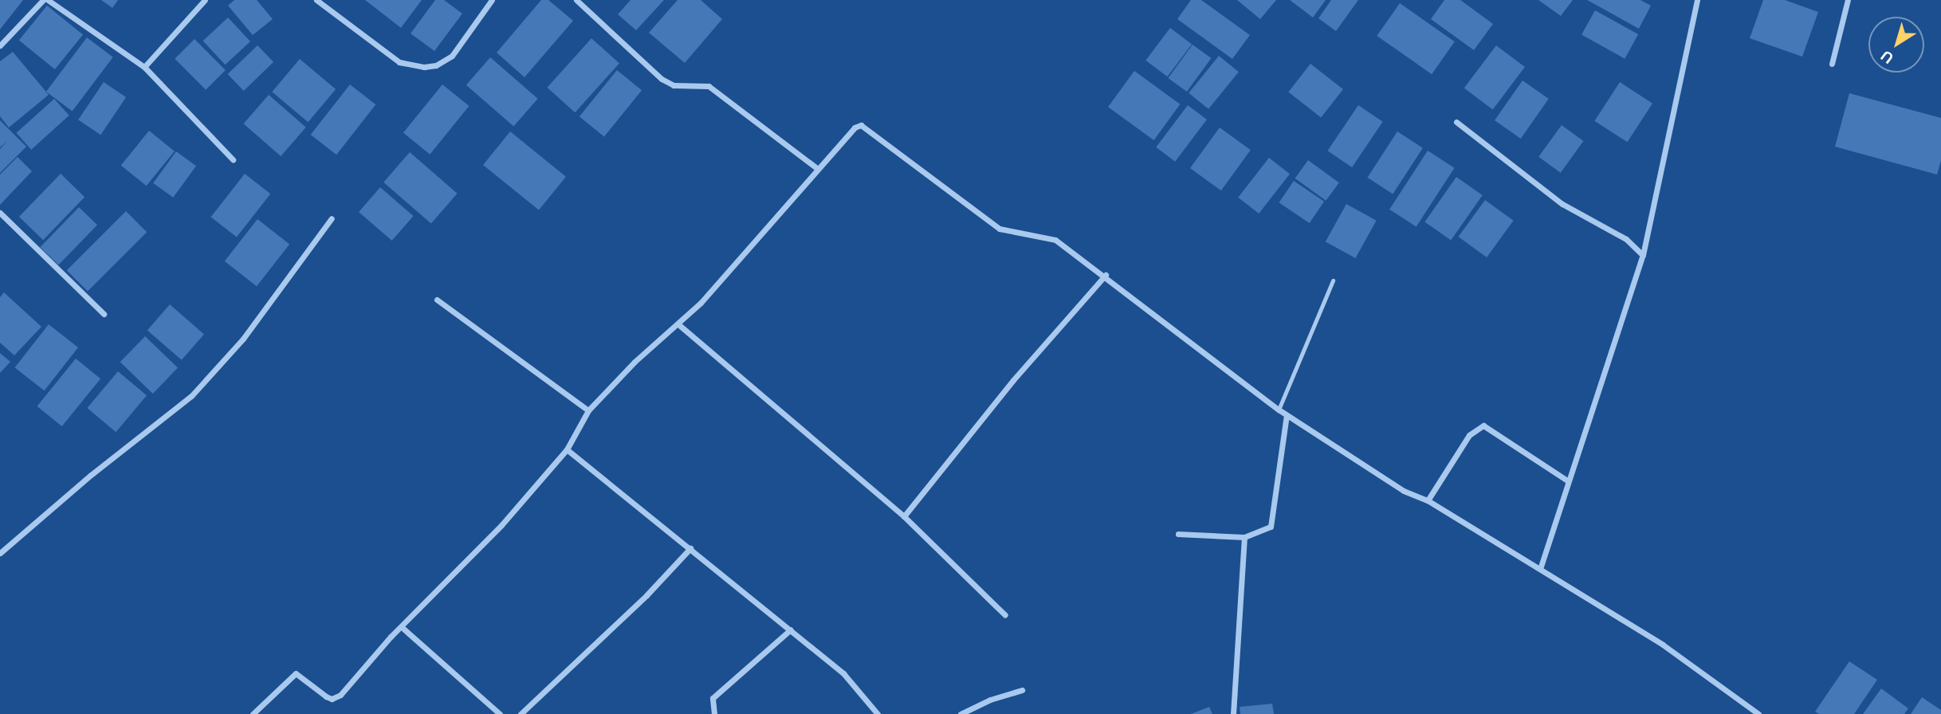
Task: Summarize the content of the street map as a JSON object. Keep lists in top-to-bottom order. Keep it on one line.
{"north":"bottom left"}
